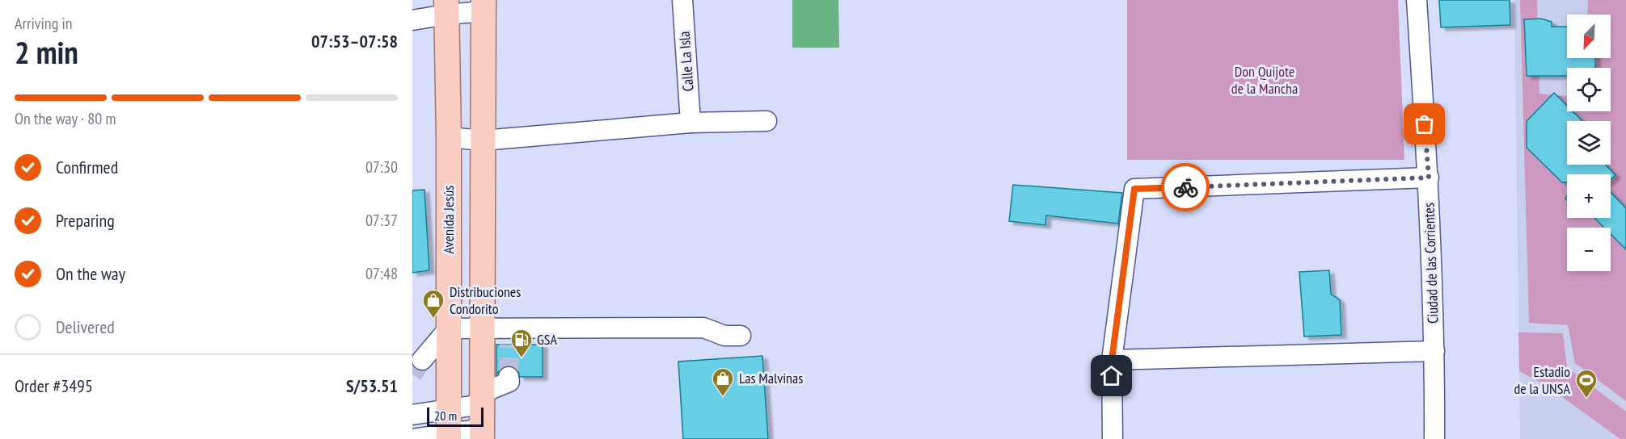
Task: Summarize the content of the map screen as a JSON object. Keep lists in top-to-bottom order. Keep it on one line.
{"streets":{"main road":["Avenida Jesús"],"street":["Calle La Isla","Ciudad de las Corrientes"]},"parks":["Don Quijote de la Mancha"],"places":{"shop":["Distribuciones Condorito","Las Malvinas"],"fuel station":["GSA"],"sports":["Estadio de la UNSA"]},"scale_bar":"20 m","north":"bottom left","page":{"heading":["2 min","Arriving in","07:53–07:58"],"panel":["Order #3495","S/53.51"],"map_buttons":["+","−"],"bar":"On the way · 80 m","list":[["Confirmed","07:30"],["Preparing","07:37"],["On the way","07:48"],"Delivered"],"scale":"20 m"}}
